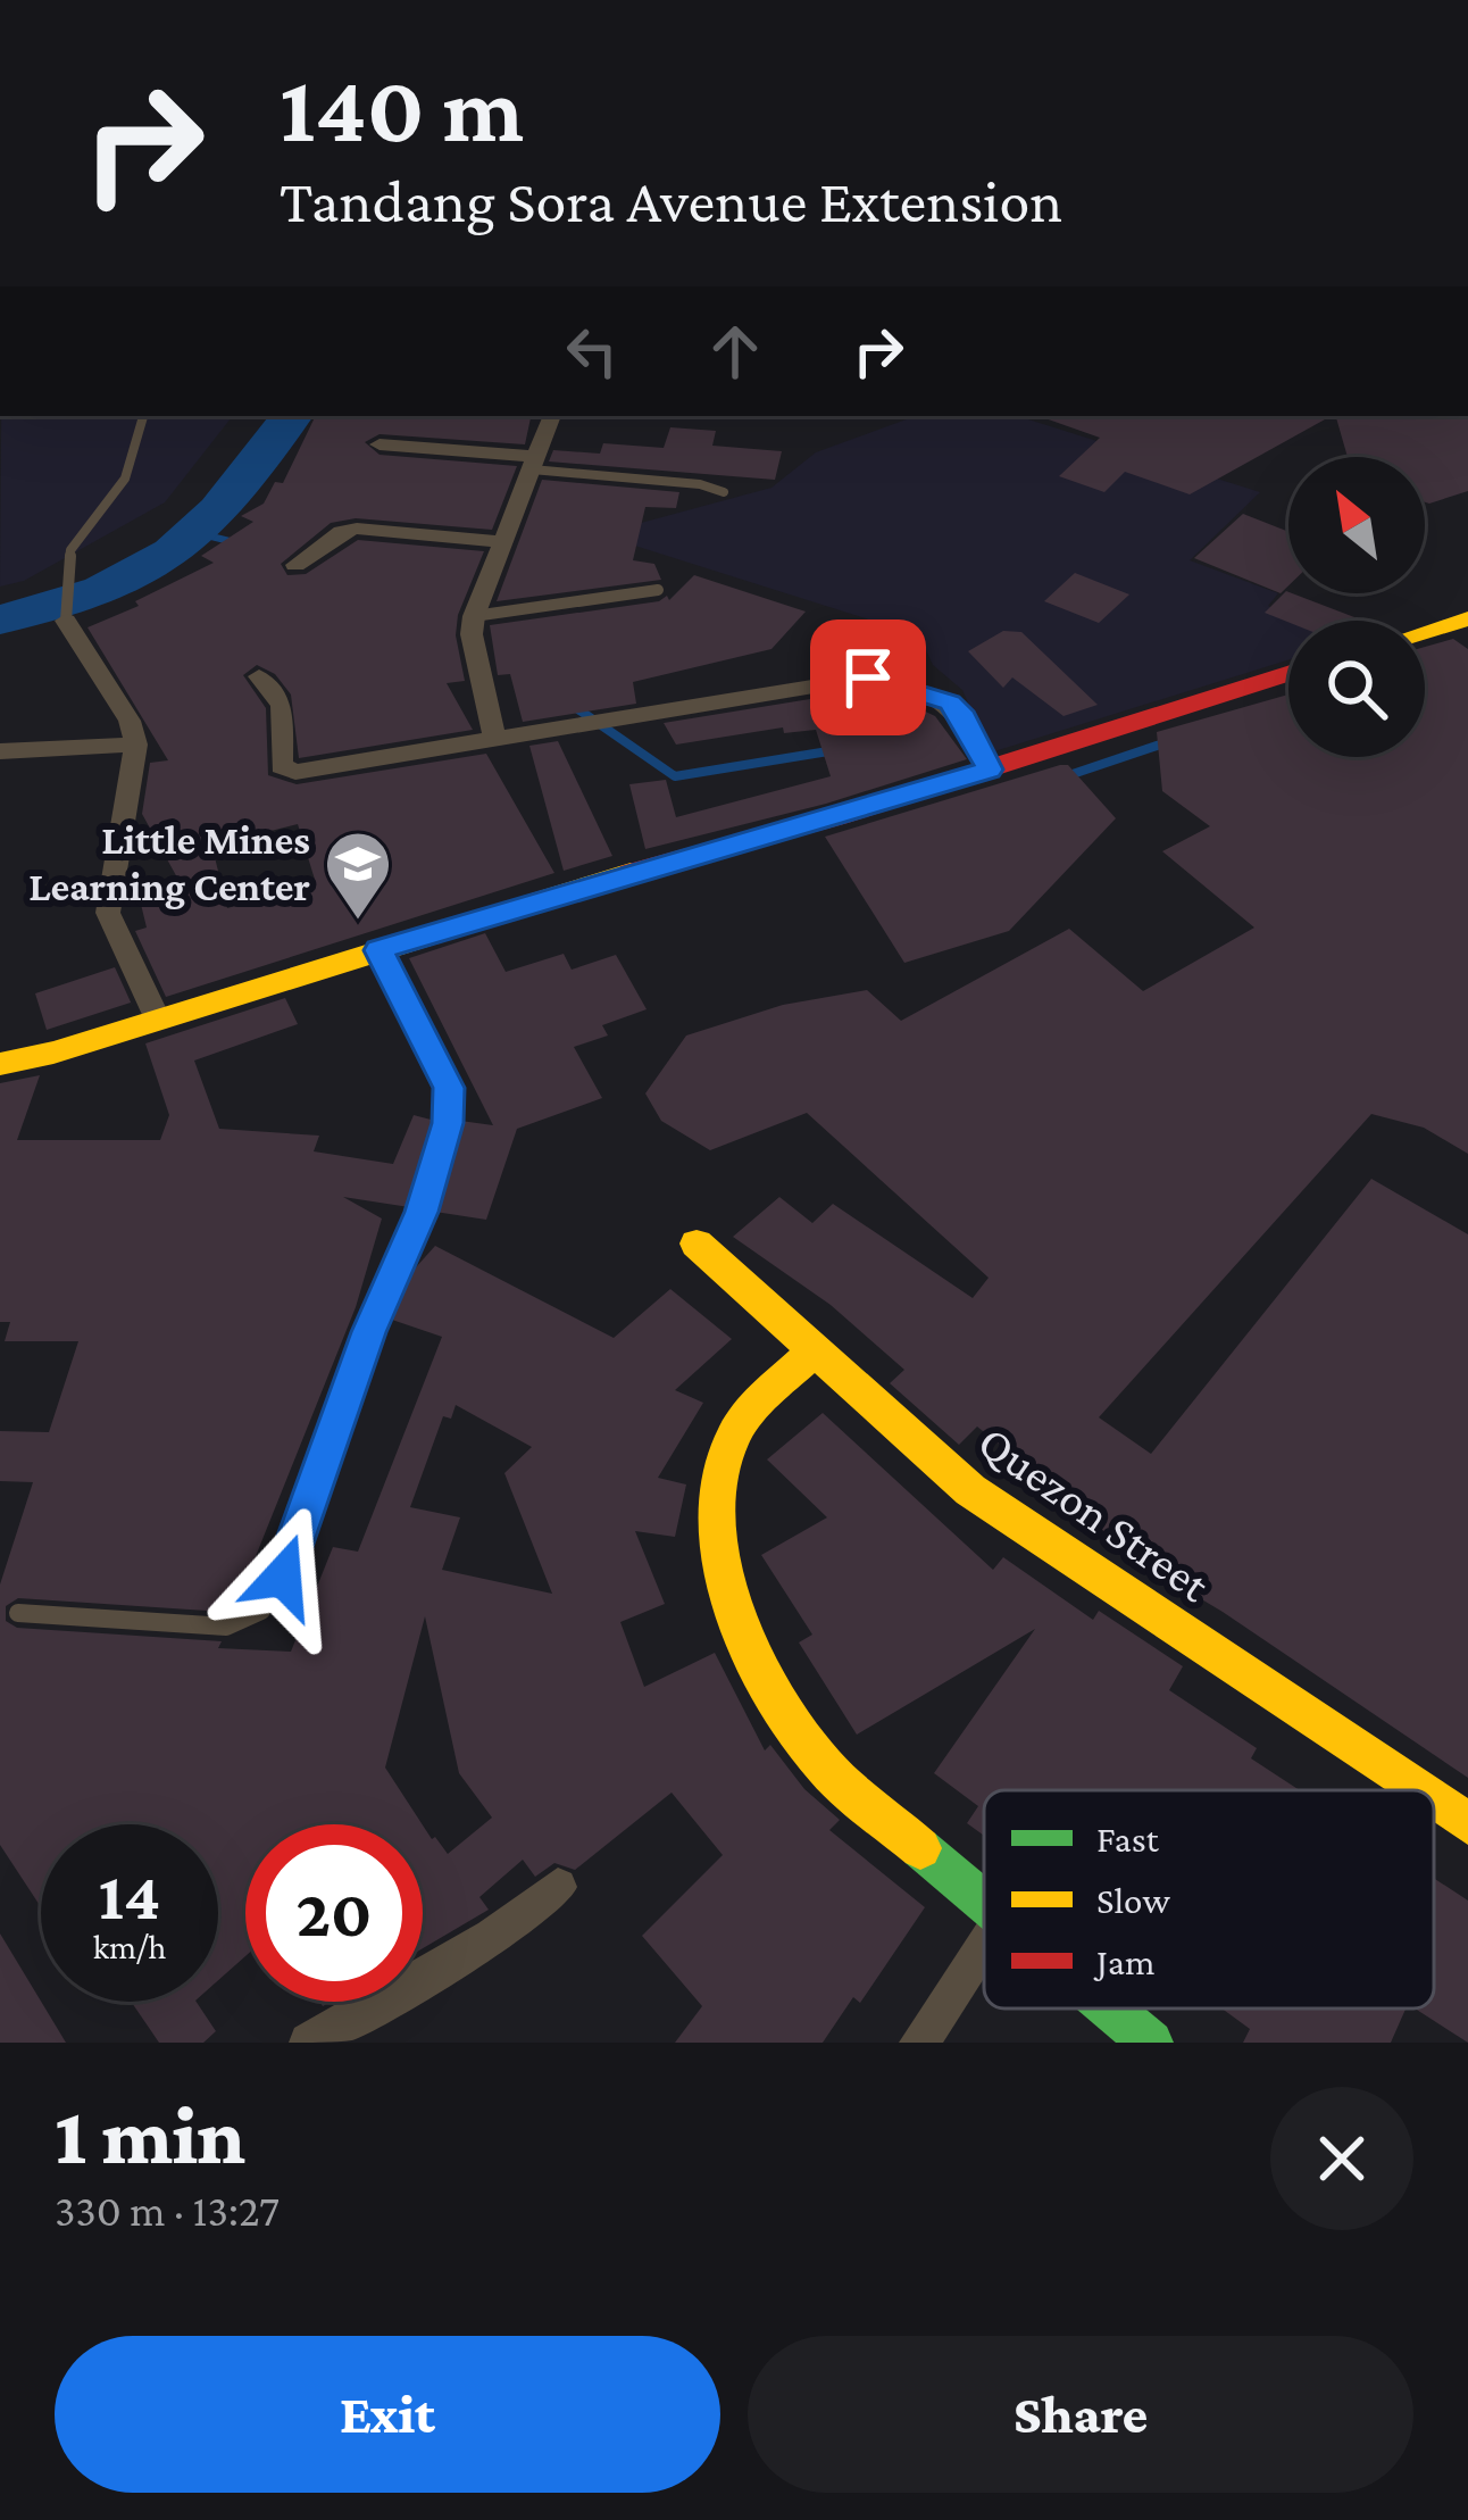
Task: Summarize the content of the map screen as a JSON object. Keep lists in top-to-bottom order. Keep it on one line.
{"streets":{"main road":["Quezon Street"]},"places":{"school or university":["Little Mines Learning Center"]},"legend":["Fast","Slow","Jam"],"north":"top left","page":{"turn":["140 m","Tandang Sora Avenue Extension"],"speed":"14 km/h","limit":"20","heading":["1 min","330 m · 13:27"],"buttons":["Exit","Share"]}}
